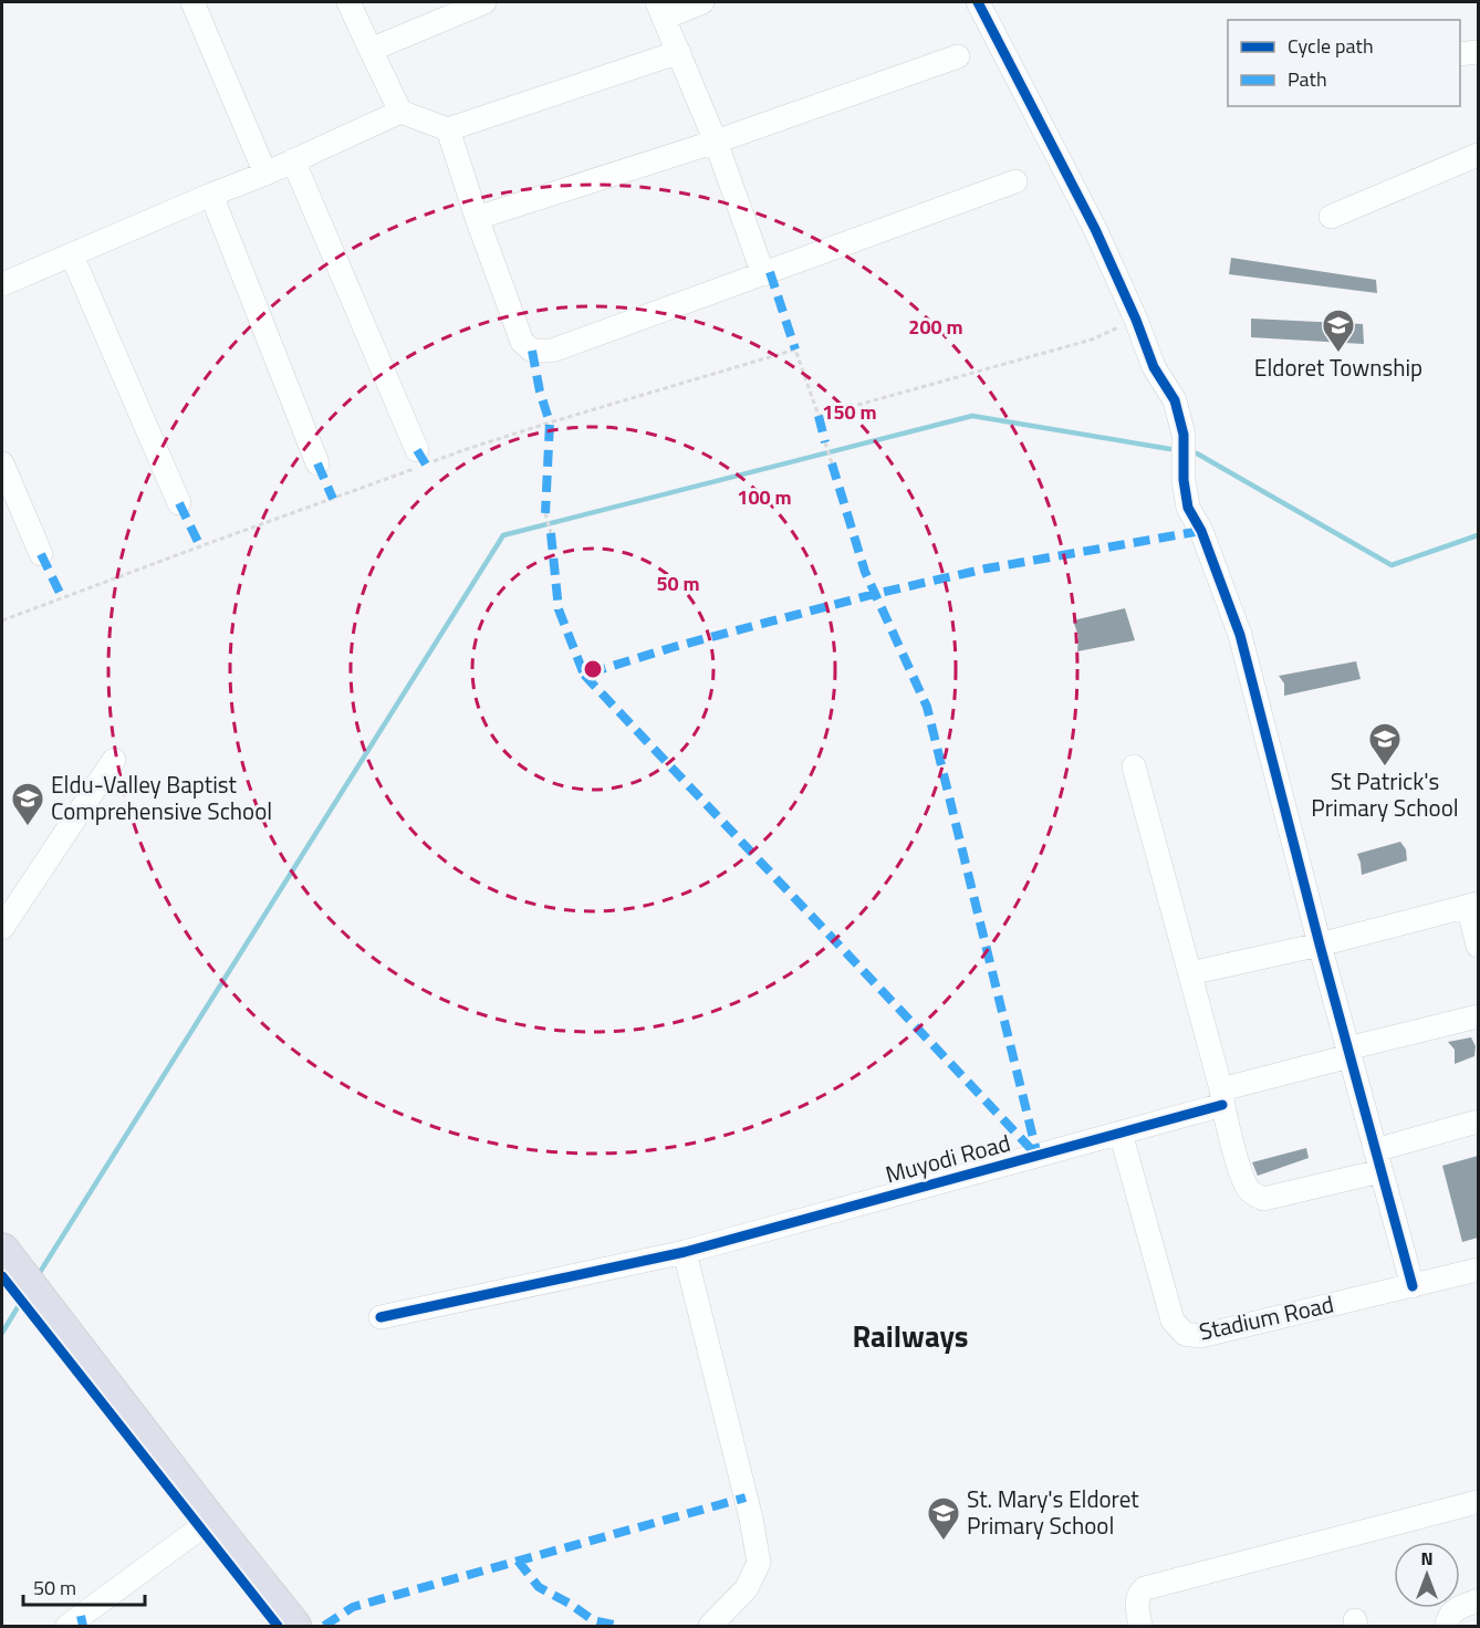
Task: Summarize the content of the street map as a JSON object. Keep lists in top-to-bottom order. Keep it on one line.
{"streets":{"street":["Muyodi Road","Stadium Road"]},"crossings":[["Muyodi Road","Stadium Road"]],"districts":["Railways"],"places":{"school or university":["Eldoret Township","St Patrick's Primary School","Eldu-Valley Baptist Comprehensive School","St. Mary's Eldoret Primary School"]},"legend":["Cycle path","Path"],"scale_bar":"50 m","north":"top","rings":["200 m","150 m","100 m","50 m"]}
